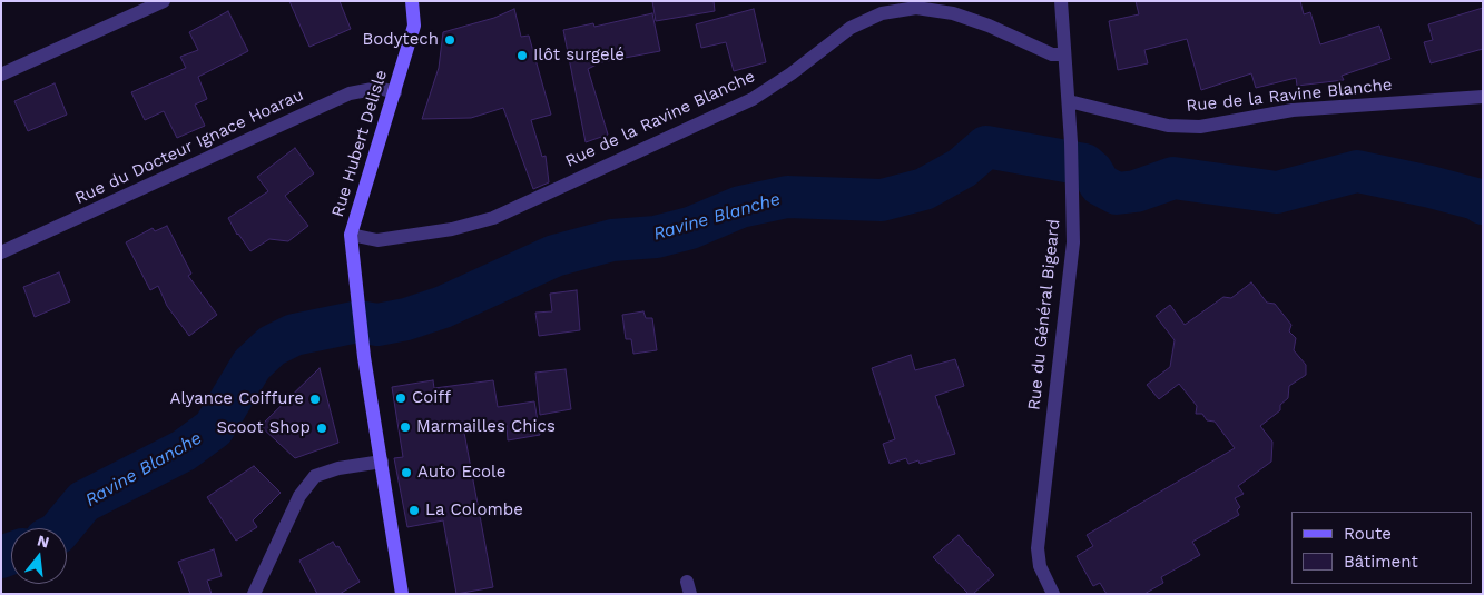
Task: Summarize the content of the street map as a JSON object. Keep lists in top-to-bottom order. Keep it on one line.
{"streets":{"main road":["Rue Hubert Delisle"],"street":["Rue de la Ravine Blanche","Rue du Docteur Ignace Hoarau","Rue du Général Bigeard"]},"crossings":[["Rue de la Ravine Blanche","Rue Hubert Delisle"],["Rue de la Ravine Blanche","Rue du Général Bigeard"],["Rue Hubert Delisle","Rue du Docteur Ignace Hoarau"]],"water":["Ravine Blanche"],"places":["Bodytech","Ilôt surgelé","Coiff","Alyance Coiffure","Marmailles Chics","Scoot Shop","Auto Ecole","La Colombe"],"legend":["Route","Bâtiment"],"north":"top"}
